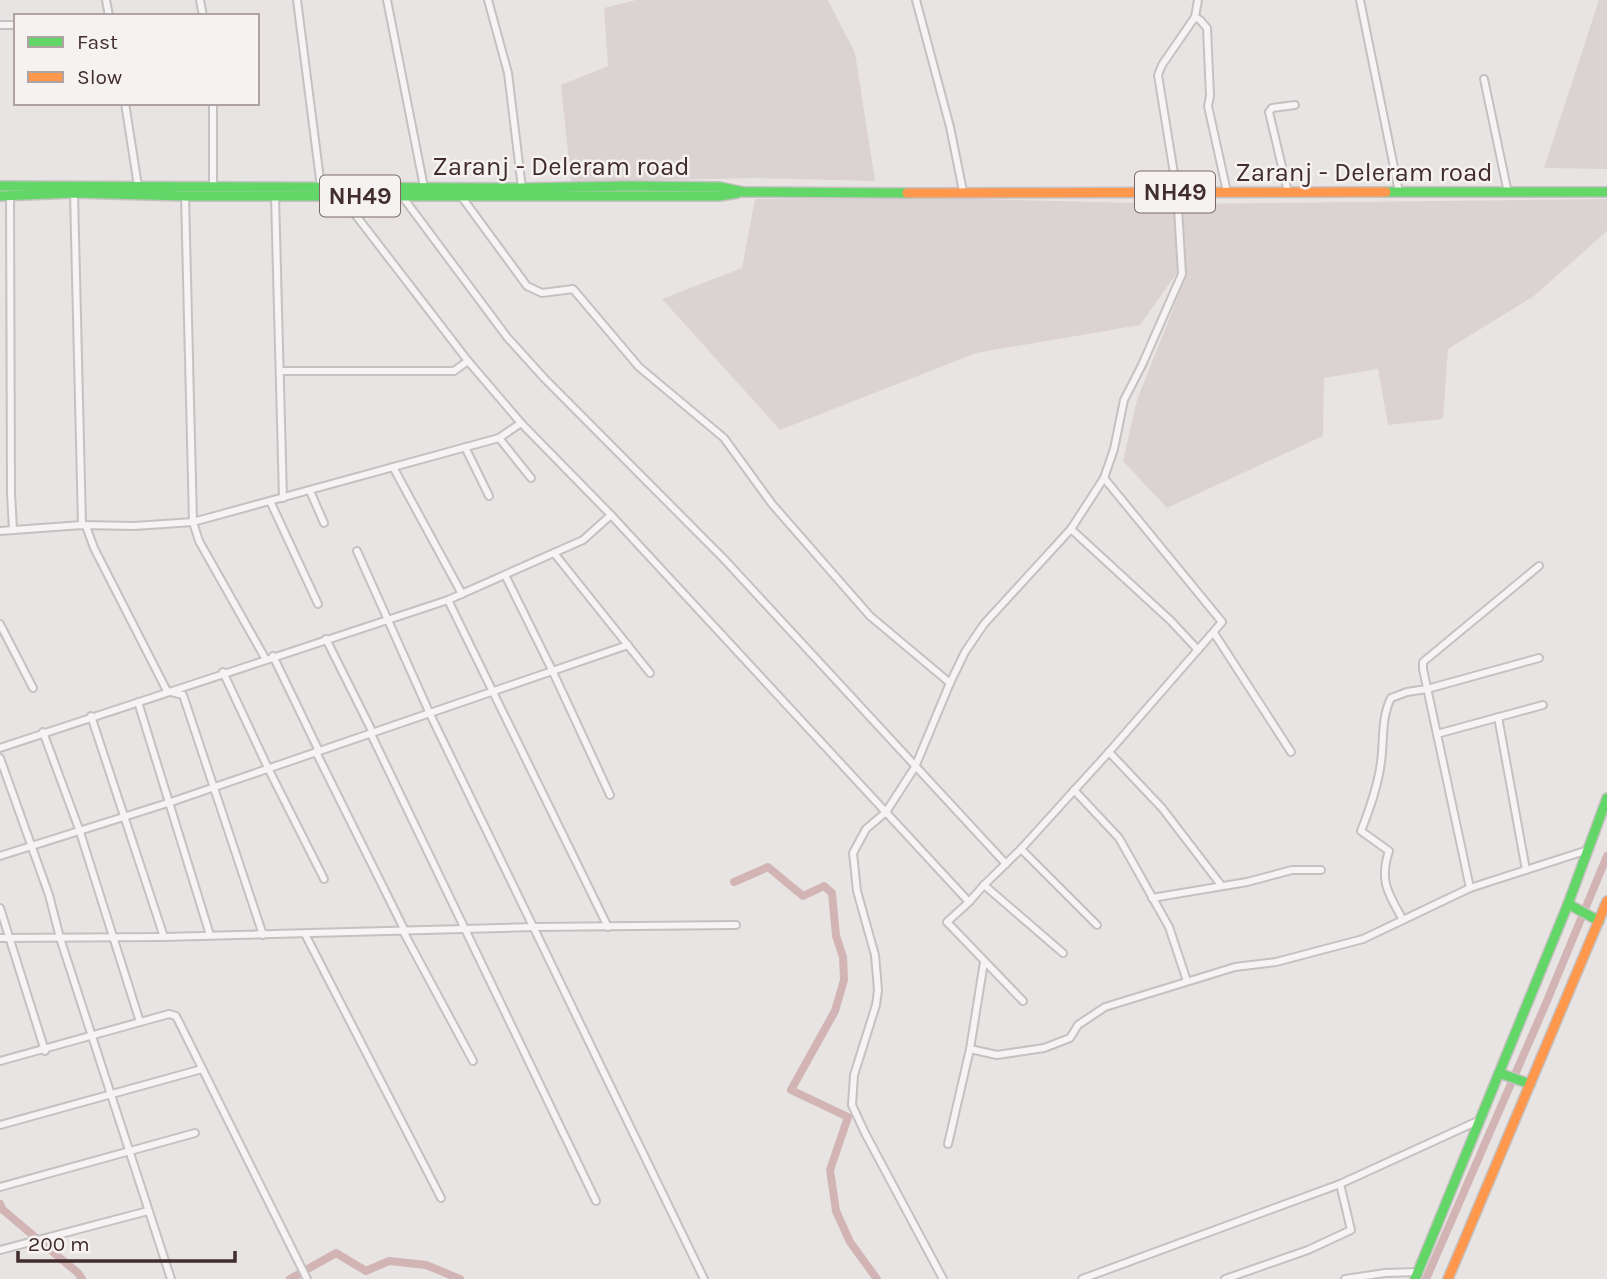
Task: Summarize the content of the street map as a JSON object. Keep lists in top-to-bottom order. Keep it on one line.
{"streets":{"main road":["Zaranj - Deleram road","NH49"]},"legend":["Fast","Slow"],"scale_bar":"200 m"}
